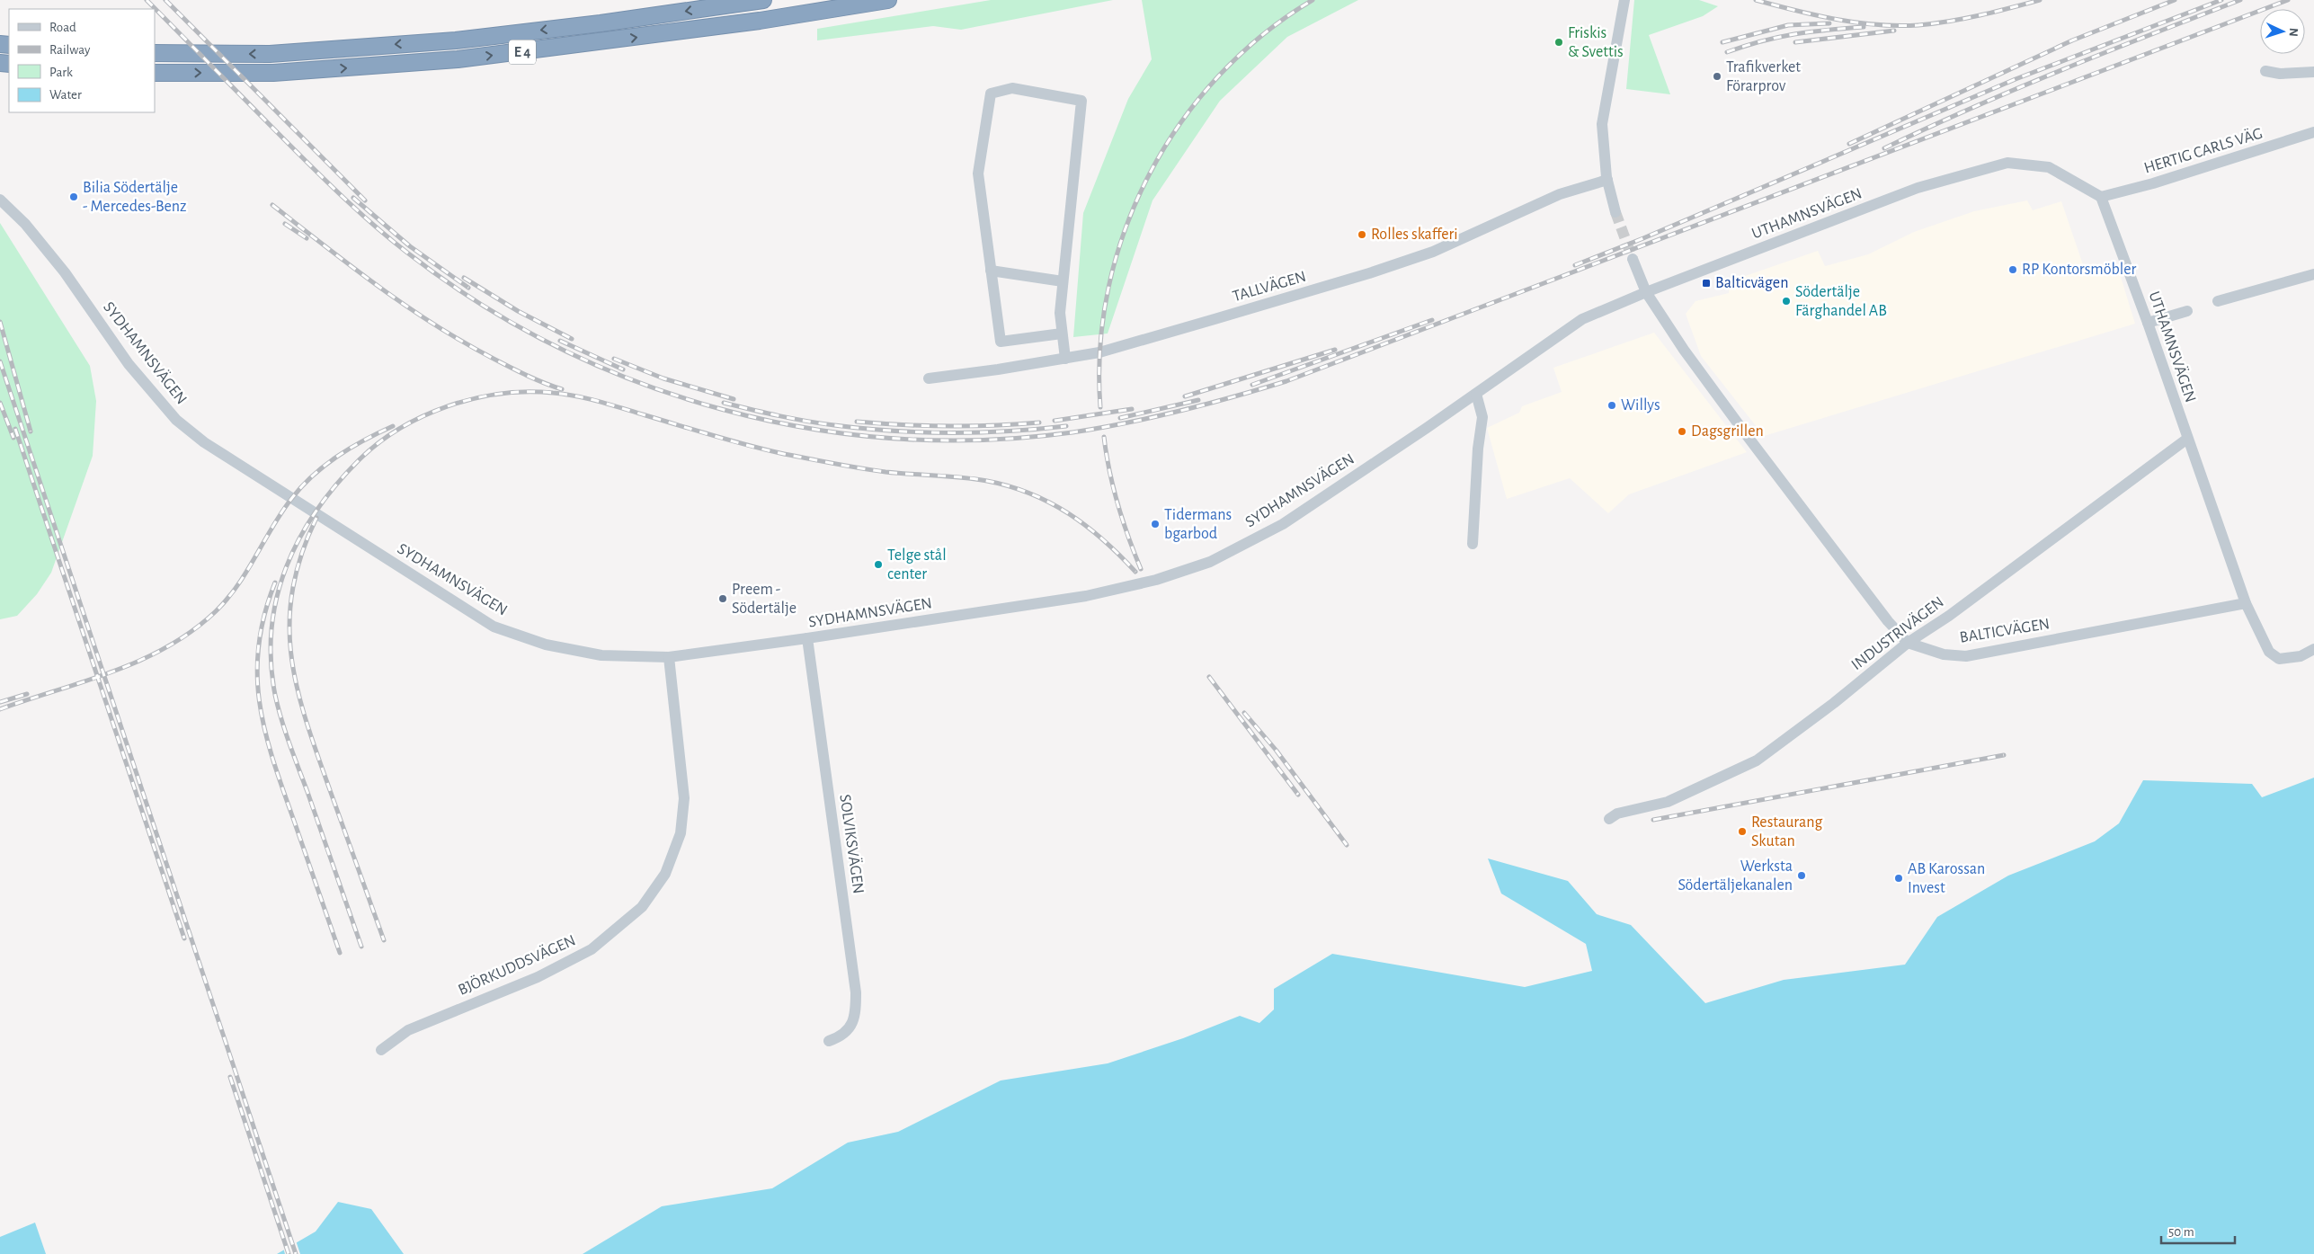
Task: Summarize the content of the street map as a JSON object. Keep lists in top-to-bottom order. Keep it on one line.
{"streets":{"highway":["E 4"],"street":["HERTIG CARLS VÄG","UTHAMNSVÄGEN","TALLVÄGEN","SYDHAMNSVÄGEN","BALTICVÄGEN","INDUSTRIVÄGEN","SOLVIKSVÄGEN","BJÖRKUDDSVÄGEN"]},"crossings":[["HERTIG CARLS VÄG","UTHAMNSVÄGEN"],["UTHAMNSVÄGEN","SYDHAMNSVÄGEN"],["UTHAMNSVÄGEN","BALTICVÄGEN"],["UTHAMNSVÄGEN","INDUSTRIVÄGEN"],["SYDHAMNSVÄGEN","BALTICVÄGEN"],["SYDHAMNSVÄGEN","SOLVIKSVÄGEN"],["SYDHAMNSVÄGEN","BJÖRKUDDSVÄGEN"],["BALTICVÄGEN","INDUSTRIVÄGEN"]],"places":{"other":["Friskis & Svettis","Trafikverket Förarprov","Bilia Södertälje - Mercedes-Benz","Rolles skafferi","RP Kontorsmöbler","Södertälje Färghandel AB","Willys","Dagsgrillen","Tidermans bgarbod","Telge stål center","Preem - Södertälje","Restaurang Skutan","Werksta Södertäljekanalen","AB Karossan Invest"],"transit":["Balticvägen"]},"legend":["Road","Railway","Park","Water"],"scale_bar":"50 m","north":"right"}
